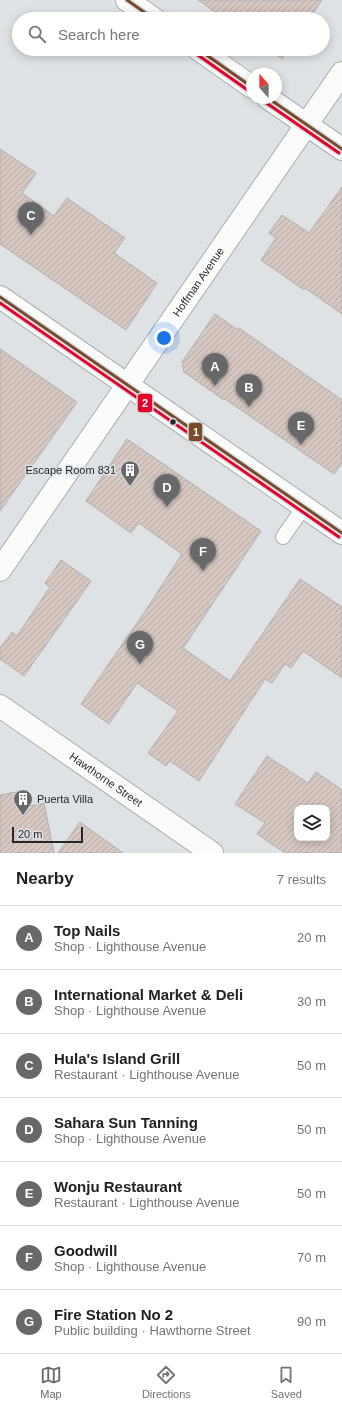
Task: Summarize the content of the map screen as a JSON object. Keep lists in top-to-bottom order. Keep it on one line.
{"streets":{"street":["Hoffman Avenue","Hawthorne Street"]},"places":{"building":["Escape Room 831","Puerta Villa"]},"lines":["transit line 1","transit line 2"],"scale_bar":"20 m","north":"top","page":{"search":"Search here","pins":["C","A","B","E","D","F","G"],"scale":"20 m","heading":["Nearby","7 results"],"list":[{"mark":"A","name":"Top Nails","note":"Shop · Lighthouse Avenue","value":"20 m"},{"mark":"B","name":"International Market & Deli","note":"Shop · Lighthouse Avenue","value":"30 m"},{"mark":"C","name":"Hula's Island Grill","note":"Restaurant · Lighthouse Avenue","value":"50 m"},{"mark":"D","name":"Sahara Sun Tanning","note":"Shop · Lighthouse Avenue","value":"50 m"},{"mark":"E","name":"Wonju Restaurant","note":"Restaurant · Lighthouse Avenue","value":"50 m"},{"mark":"F","name":"Goodwill","note":"Shop · Lighthouse Avenue","value":"70 m"},{"mark":"G","name":"Fire Station No 2","note":"Public building · Hawthorne Street","value":"90 m"}],"nav":["Map","Directions","Saved"]}}
